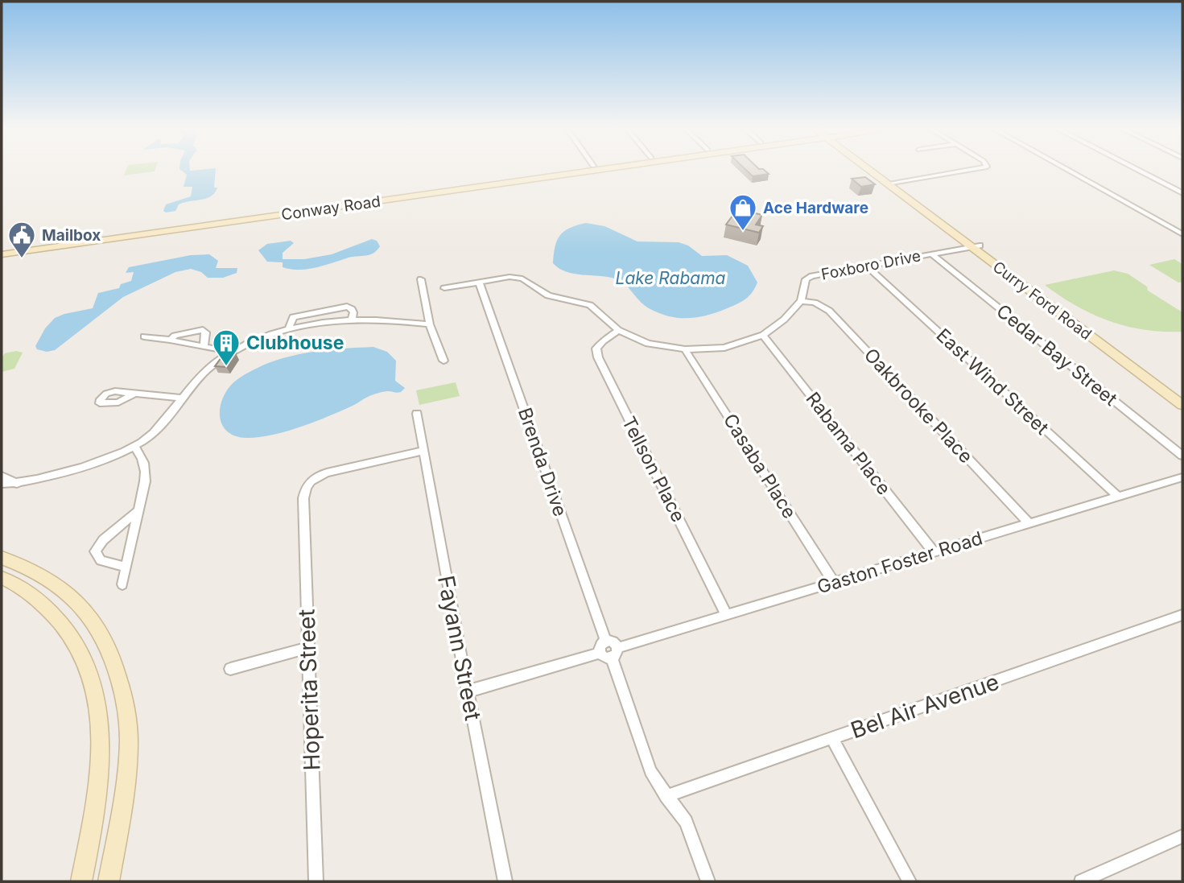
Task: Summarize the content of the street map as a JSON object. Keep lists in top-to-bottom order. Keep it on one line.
{"streets":{"main road":["Conway Road","Curry Ford Road"],"street":["Foxboro Drive","Cedar Bay Street","East Wind Street","Oakbrooke Place","Rabama Place","Brenda Drive","Casaba Place","Tellson Place","Gaston Foster Road","Fayann Street","Hoperita Street","Bel Air Avenue"]},"crossings":[["Foxboro Drive","Curry Ford Road"],["Foxboro Drive","Cedar Bay Street"],["Foxboro Drive","East Wind Street"],["Foxboro Drive","Oakbrooke Place"],["Foxboro Drive","Rabama Place"],["Foxboro Drive","Brenda Drive"],["Foxboro Drive","Casaba Place"],["Foxboro Drive","Tellson Place"],["East Wind Street","Gaston Foster Road"],["Oakbrooke Place","Gaston Foster Road"],["Rabama Place","Gaston Foster Road"],["Brenda Drive","Gaston Foster Road"],["Casaba Place","Gaston Foster Road"],["Tellson Place","Gaston Foster Road"],["Gaston Foster Road","Fayann Street"],["Fayann Street","Hoperita Street"]],"water":["Lake Rabama"],"places":{"shop":["Ace Hardware"],"public building":["Mailbox"],"building":["Clubhouse"]}}
